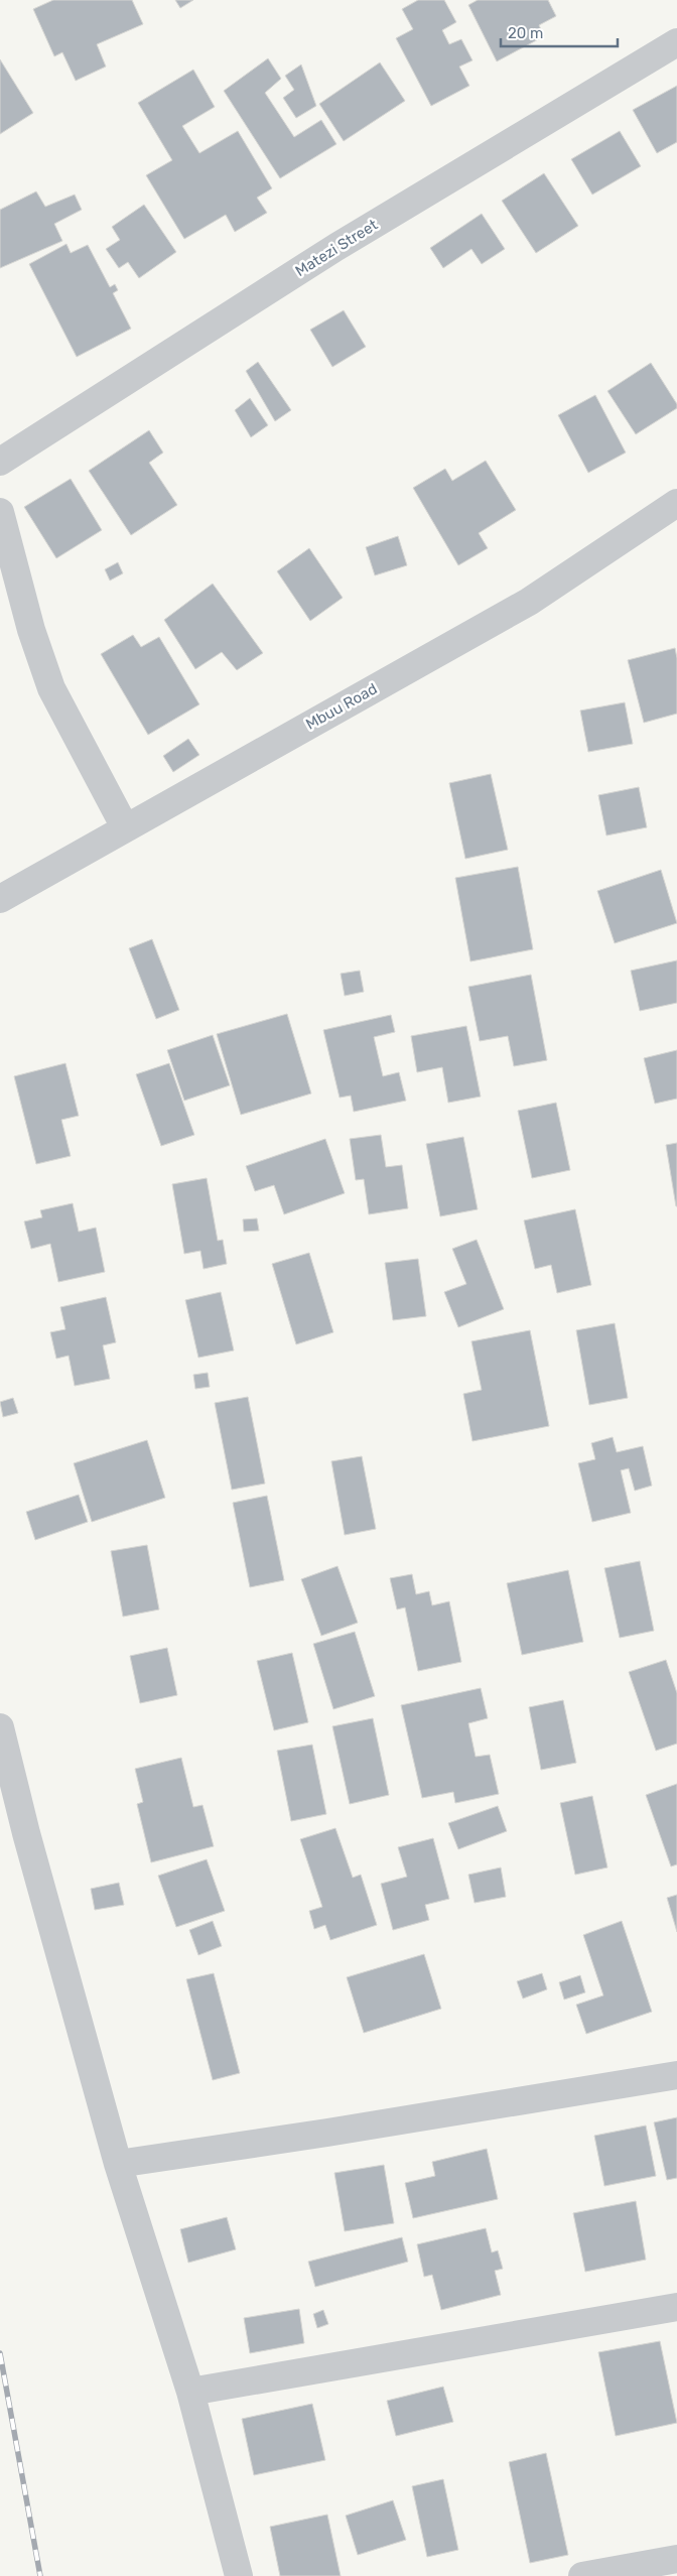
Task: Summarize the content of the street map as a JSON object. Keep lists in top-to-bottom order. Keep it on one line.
{"streets":{"street":["Matezi Street","Mbuu Road"]},"scale_bar":"20 m"}
